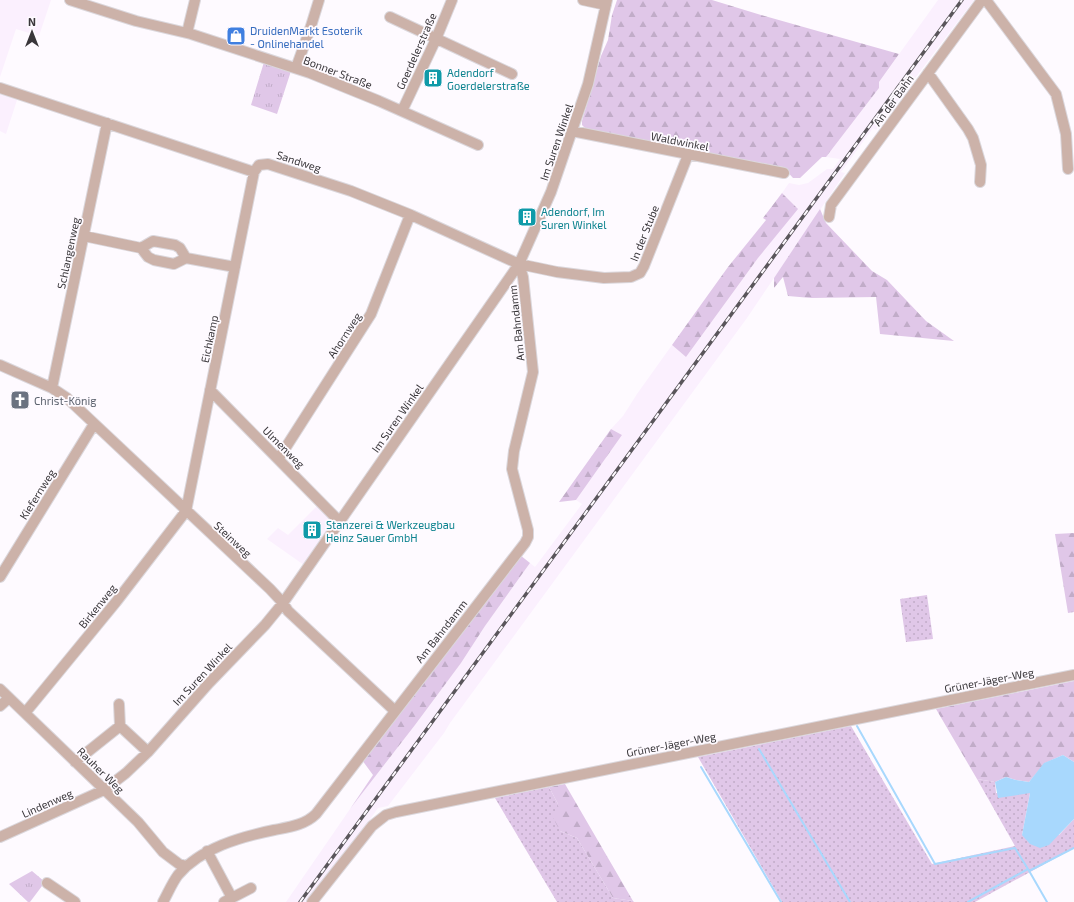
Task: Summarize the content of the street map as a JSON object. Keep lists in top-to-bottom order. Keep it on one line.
{"streets":{"street":["Goerdelerstraße","Bonner Straße","An der Bahn","Waldwinkel","Im Suren Winkel","Sandweg","In der Stube","Schlangenweg","Am Bahndamm","Ahornweg","Eichkamp","Ulmenweg","Kiefernweg","Steinweg","Birkenweg","Grüner-Jäger-Weg","Rauher Weg","Lindenweg"]},"crossings":[["Goerdelerstraße","Bonner Straße"],["Waldwinkel","Im Suren Winkel"],["Waldwinkel","In der Stube"],["Im Suren Winkel","Sandweg"],["Im Suren Winkel","In der Stube"],["Im Suren Winkel","Am Bahndamm"],["Im Suren Winkel","Ulmenweg"],["Im Suren Winkel","Steinweg"],["Im Suren Winkel","Rauher Weg"],["Im Suren Winkel","Lindenweg"],["Sandweg","In der Stube"],["Sandweg","Am Bahndamm"],["Sandweg","Ahornweg"],["Sandweg","Eichkamp"],["In der Stube","Am Bahndamm"],["Schlangenweg","Steinweg"],["Am Bahndamm","Steinweg"],["Am Bahndamm","Rauher Weg"],["Ahornweg","Ulmenweg"],["Eichkamp","Ulmenweg"],["Eichkamp","Steinweg"],["Eichkamp","Birkenweg"],["Kiefernweg","Steinweg"],["Steinweg","Birkenweg"],["Birkenweg","Rauher Weg"],["Rauher Weg","Lindenweg"]],"places":{"shop":["DruidenMarkt Esoterik - Onlinehandel"],"building":["Adendorf Goerdelerstraße","Adendorf, Im Suren Winkel","Stanzerei & Werkzeugbau Heinz Sauer GmbH"],"church":["Christ-König"]},"north":"top"}
